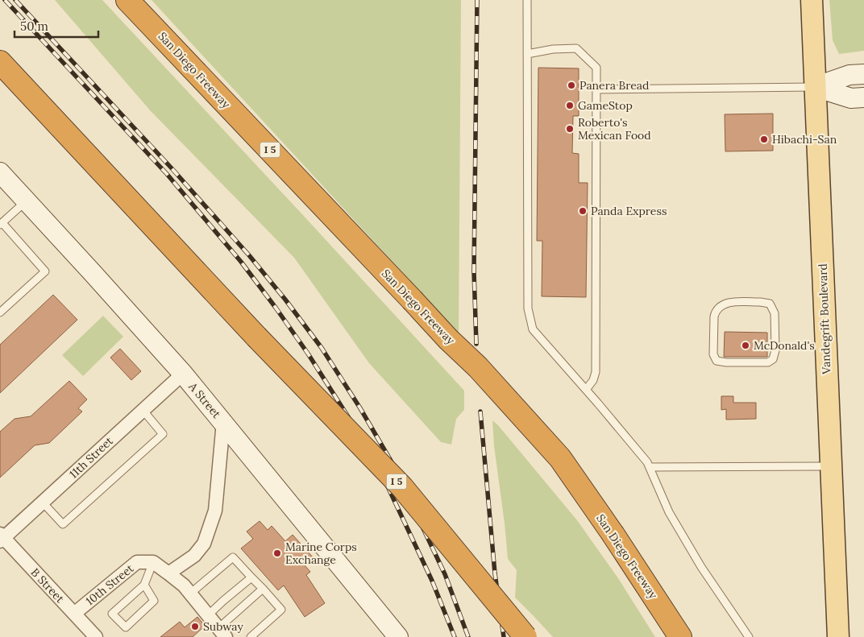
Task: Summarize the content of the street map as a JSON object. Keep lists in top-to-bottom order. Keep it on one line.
{"streets":{"highway":["San Diego Freeway","I 5"],"main road":["Vandegrift Boulevard","A Street"],"street":["11th Street","10th Street","B Street"]},"crossings":[["A Street","11th Street"],["11th Street","B Street"],["10th Street","B Street"]],"places":["Panera Bread","GameStop","Roberto's Mexican Food","Hibachi-San","Panda Express","McDonald's","Marine Corps Exchange","Subway"],"scale_bar":"50 m"}
